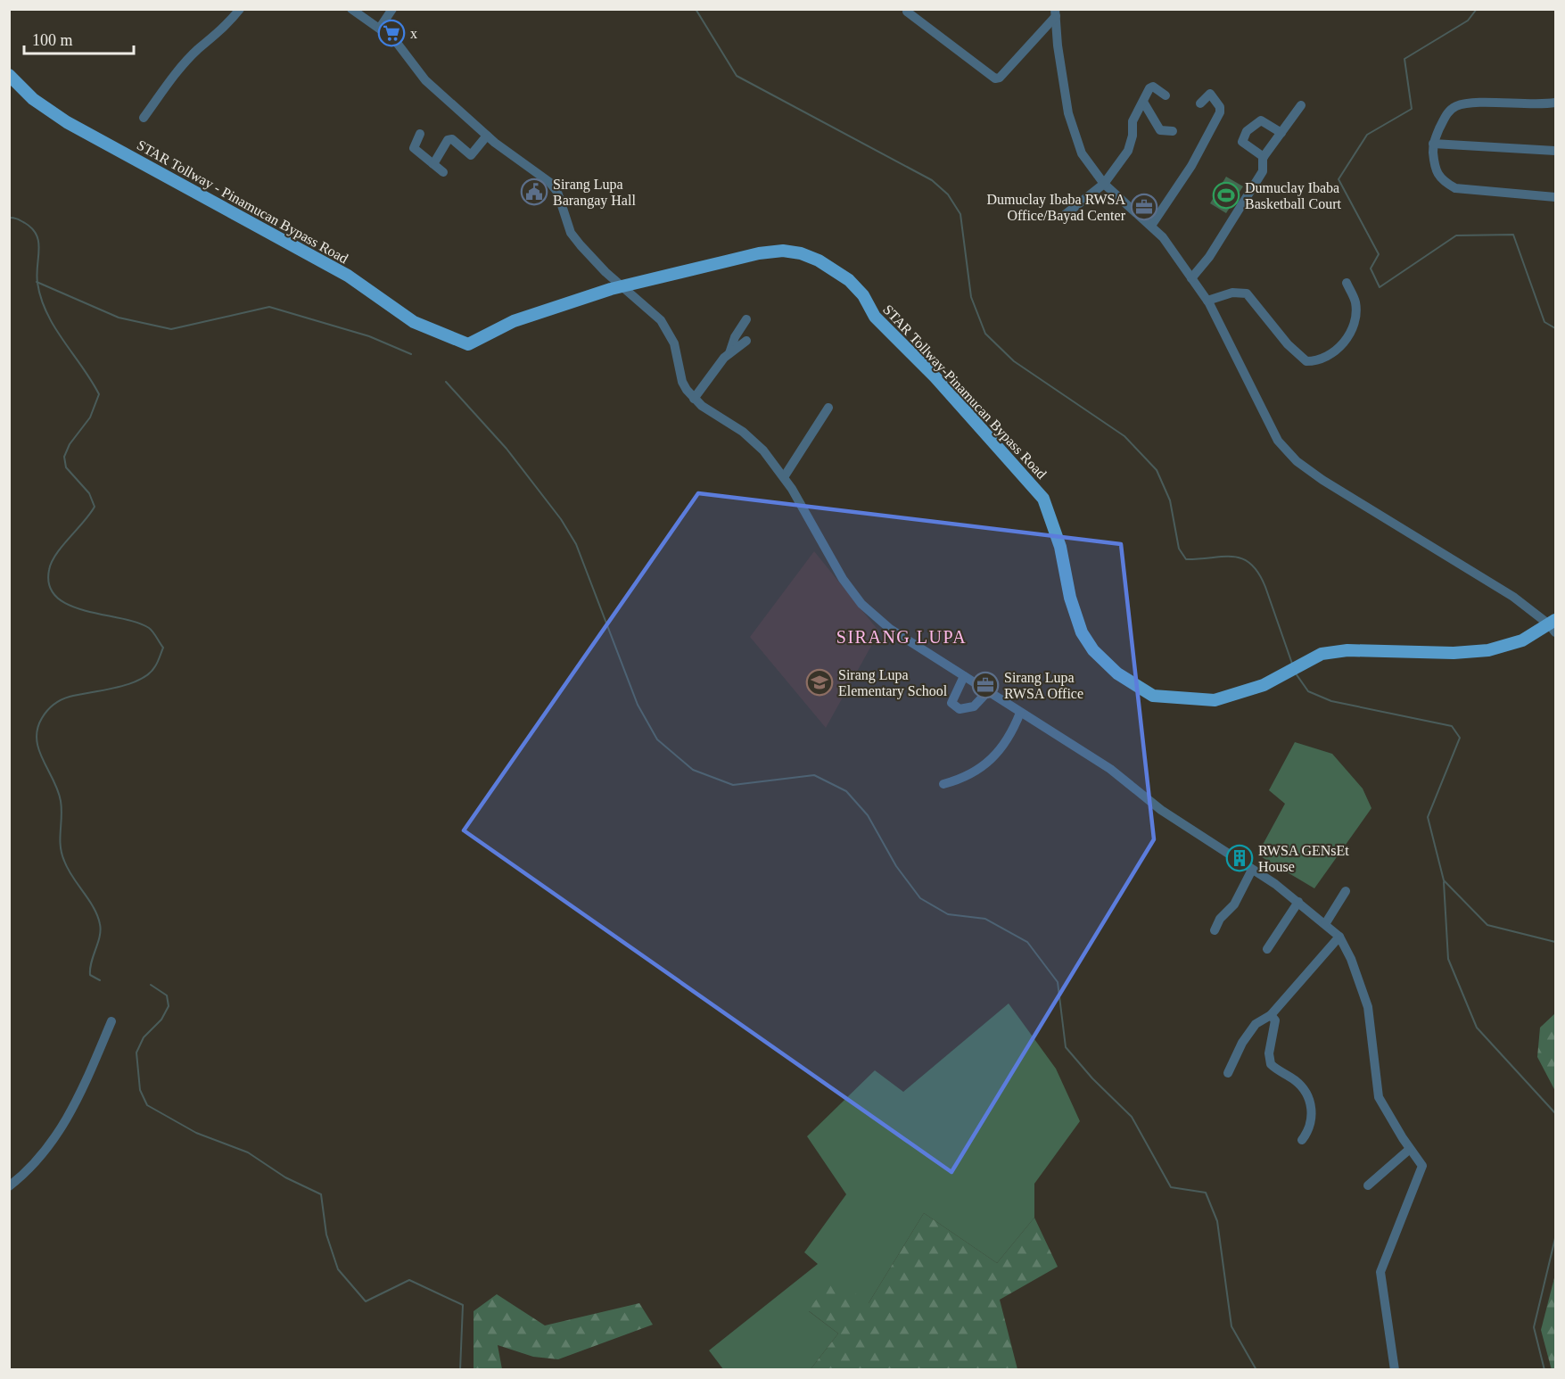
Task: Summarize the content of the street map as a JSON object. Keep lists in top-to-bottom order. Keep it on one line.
{"streets":{"main road":["STAR Tollway - Pinamucan Bypass Road","STAR Tollway-Pinamucan Bypass Road"]},"crossings":[["STAR Tollway - Pinamucan Bypass Road","STAR Tollway-Pinamucan Bypass Road"]],"districts":["SIRANG LUPA"],"places":{"supermarket":["x"],"public building":["Sirang Lupa Barangay Hall"],"sports":["Dumuclay Ibaba Basketball Court"],"office":["Dumuclay Ibaba RWSA Office/Bayad Center","Sirang Lupa RWSA Office"],"school or university":["Sirang Lupa Elementary School"],"building":["RWSA GENsEt House"]},"scale_bar":"100 m"}
